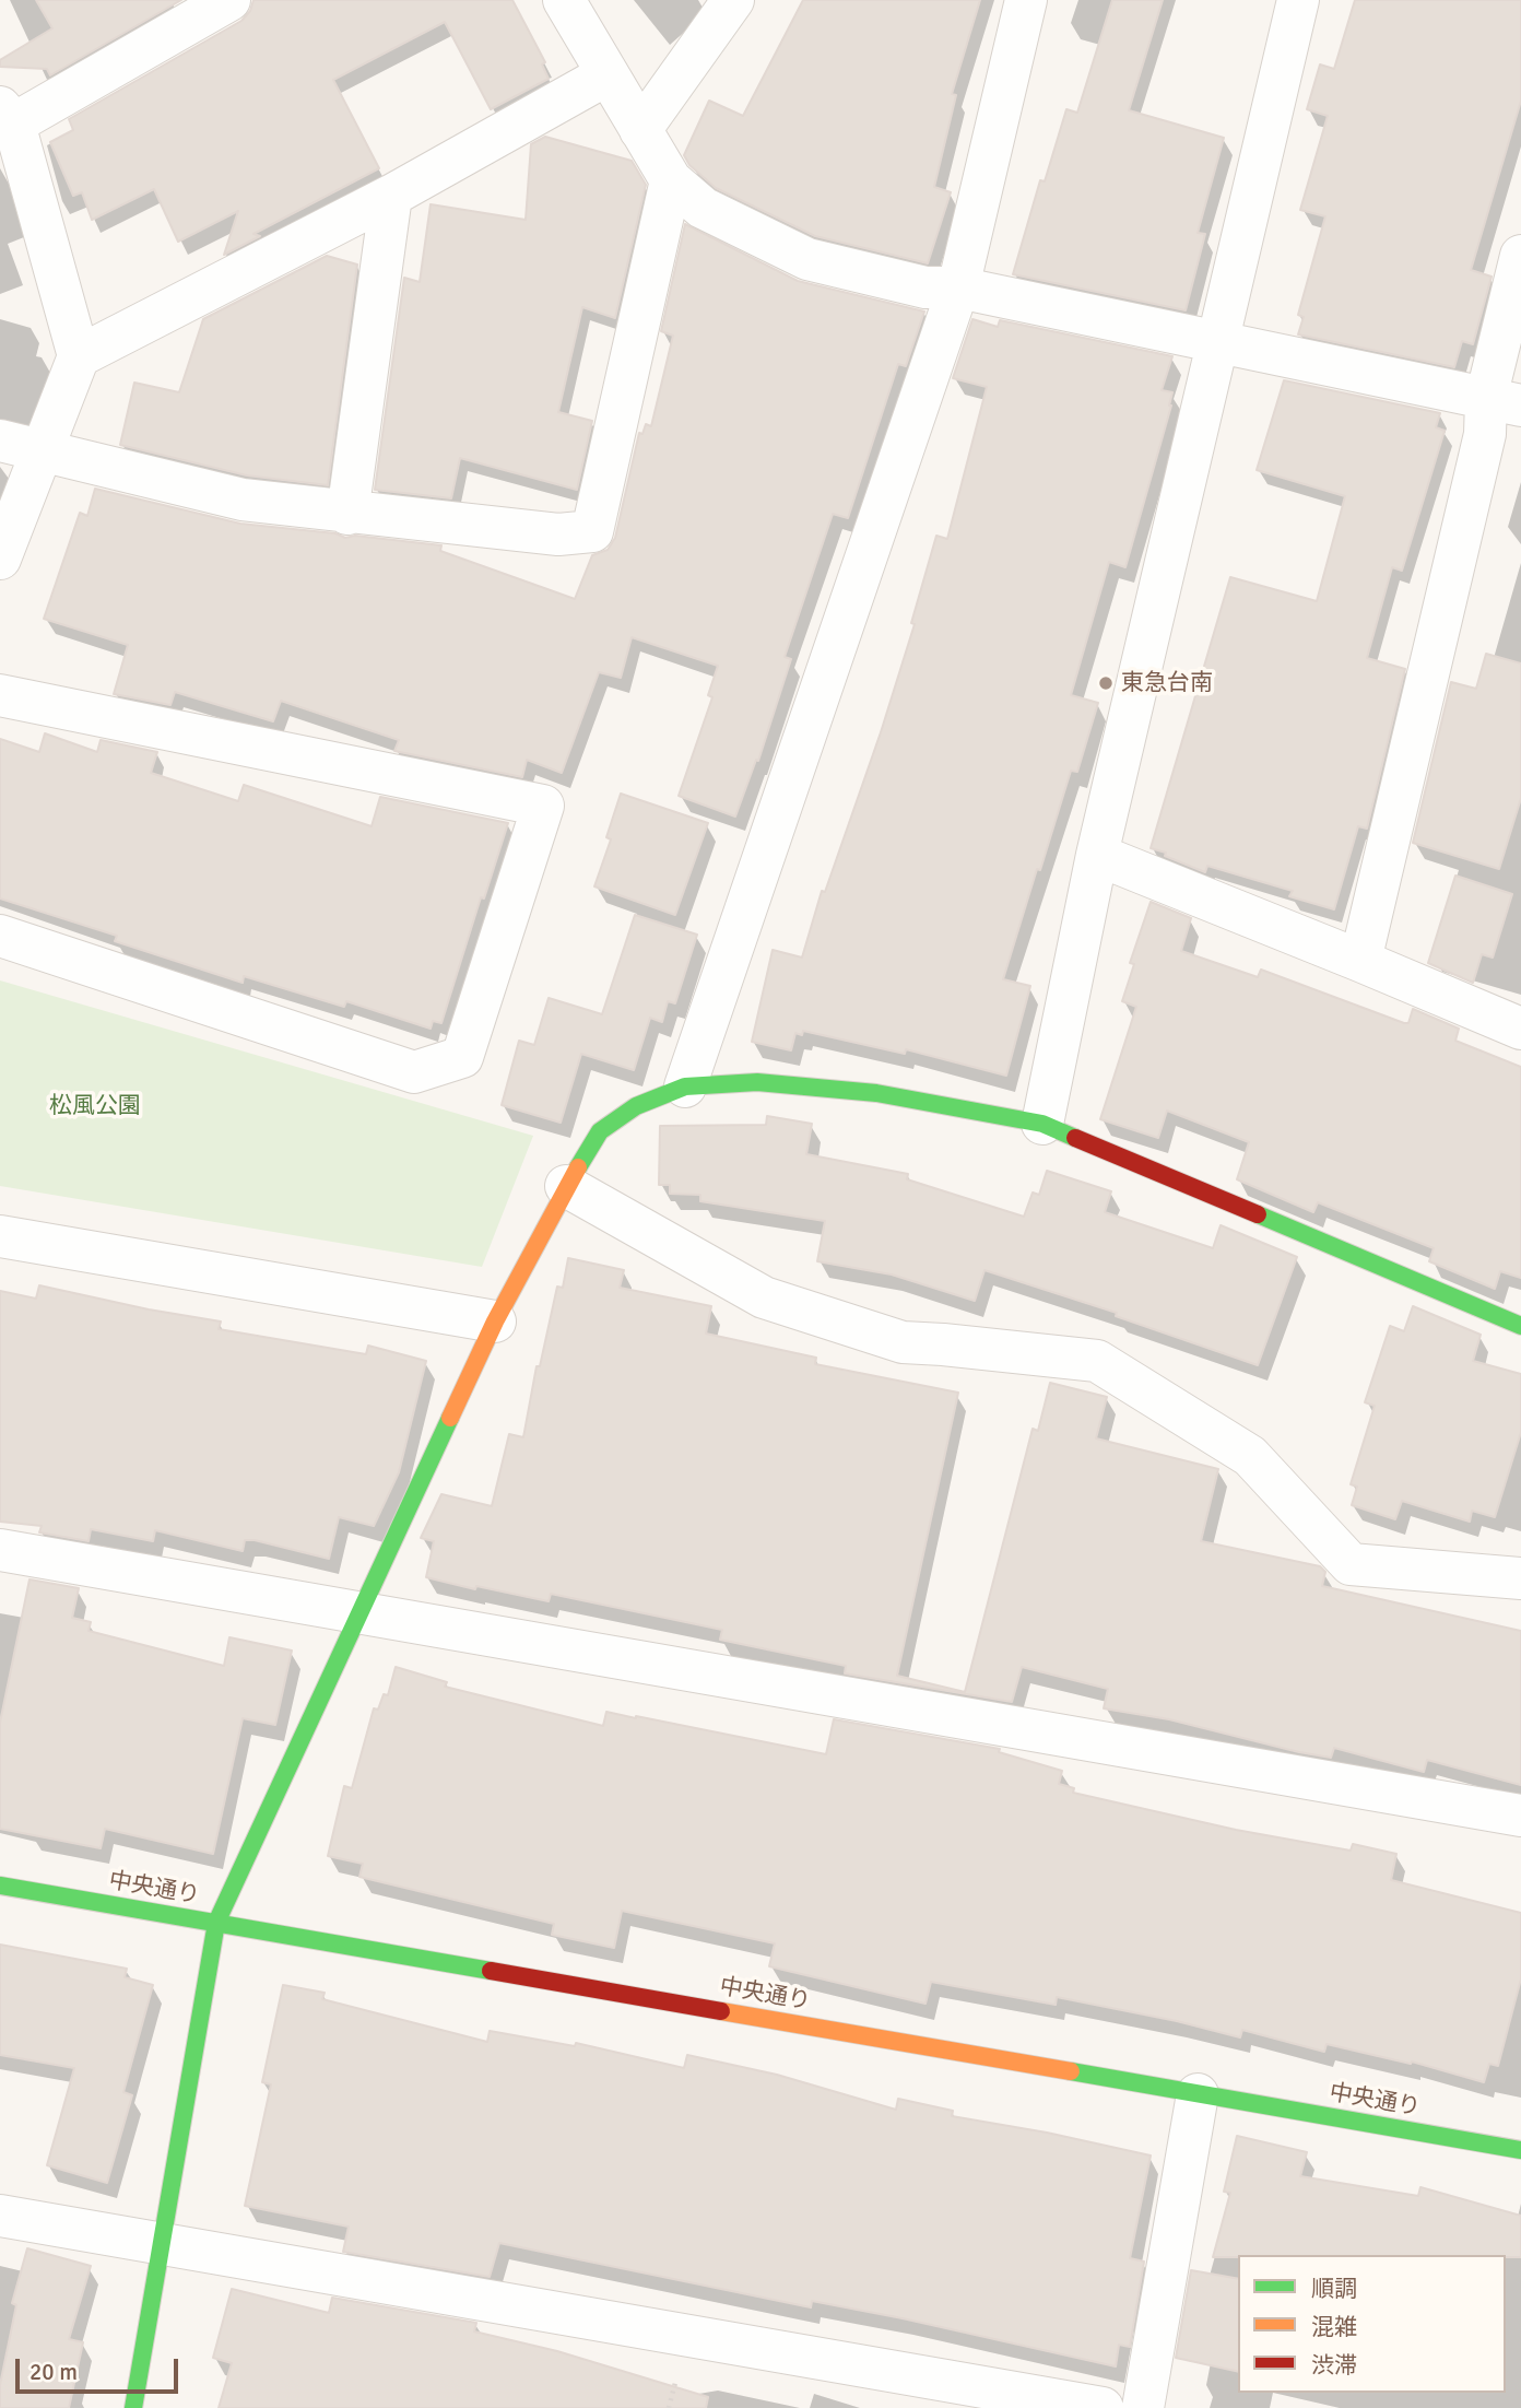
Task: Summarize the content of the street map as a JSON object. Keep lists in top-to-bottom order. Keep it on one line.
{"streets":{"street":["中央通り"]},"parks":["松風公園"],"places":["東急台南"],"legend":["順調","混雑","渋滞"],"scale_bar":"20 m"}
